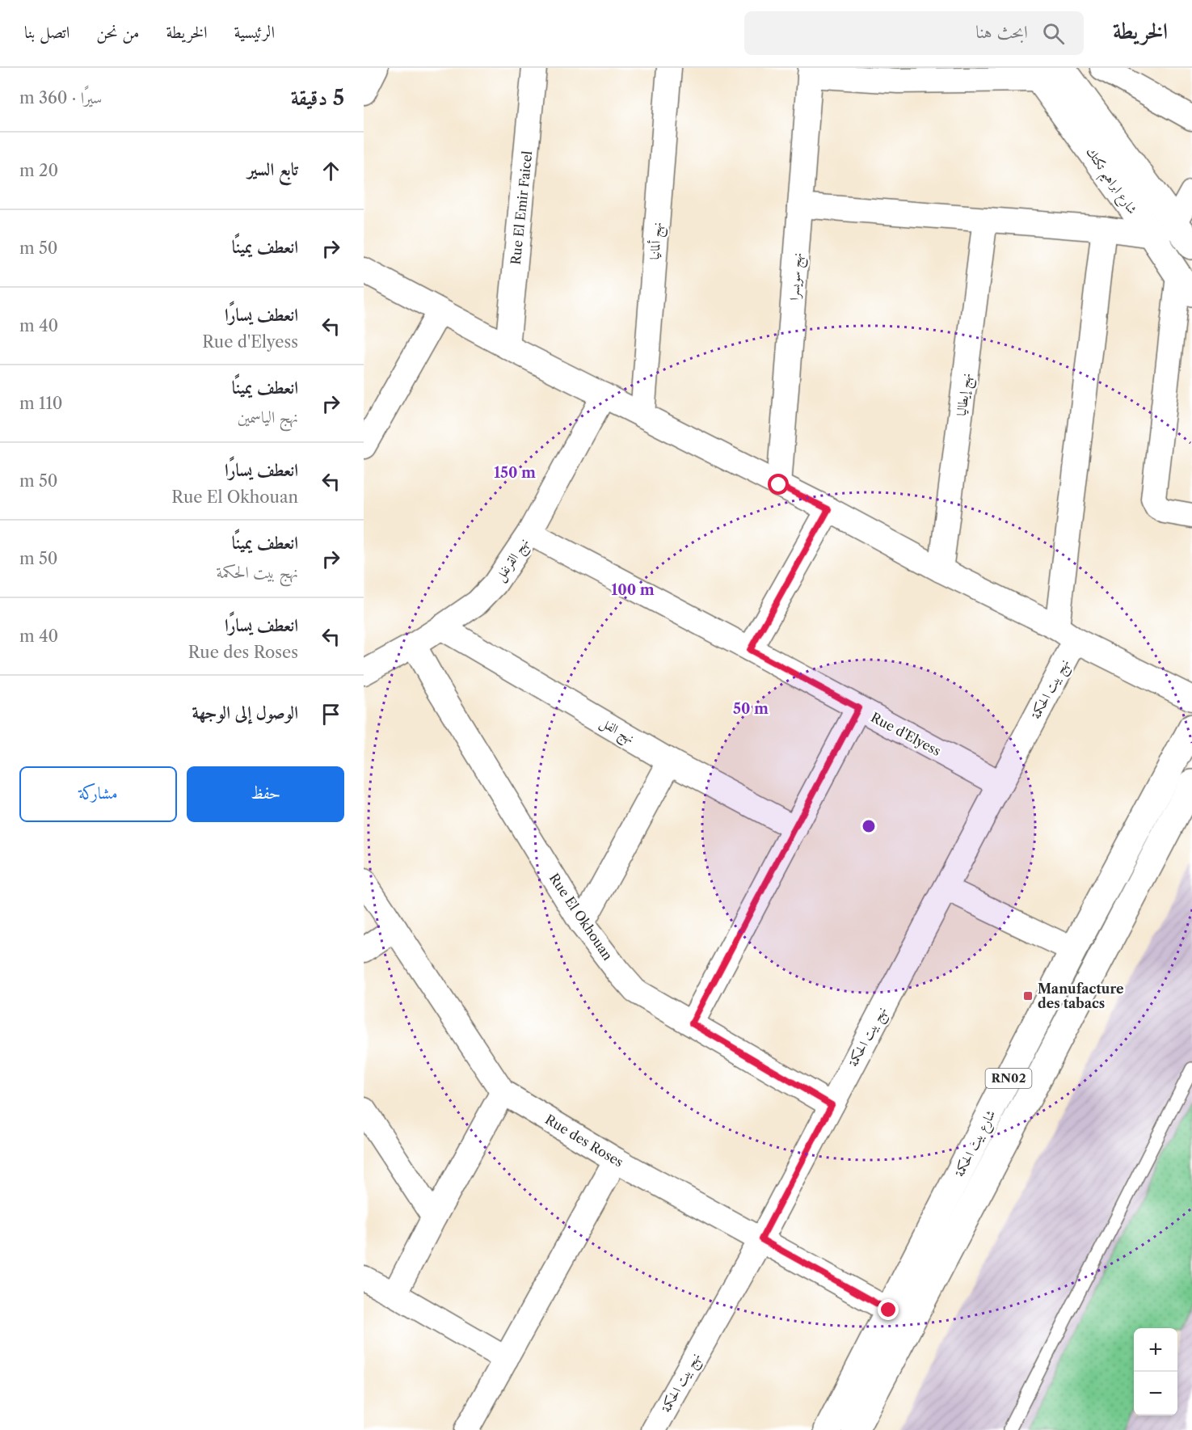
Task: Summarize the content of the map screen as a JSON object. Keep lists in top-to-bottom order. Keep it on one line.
{"streets":{"main road":["شارع ابراهيم تكتك","RN02","شارع بيت الحكمة"],"street":["Rue El Emir Faicel","نهج ألمانيا","نهج سويسرا","نهج إيطاليا","نهج القرنفل","نهج بيت الحكمة","نهج الفل","Rue d'Elyess","Rue El Okhouan","Rue des Roses"]},"crossings":[["نهج القرنفل","نهج الفل"],["نهج القرنفل","Rue d'Elyess"],["نهج القرنفل","Rue El Okhouan"],["نهج بيت الحكمة","Rue d'Elyess"],["نهج بيت الحكمة","Rue El Okhouan"],["نهج بيت الحكمة","Rue des Roses"],["Rue des Roses","شارع بيت الحكمة"]],"places":{"transit":["Manufacture des tabacs"]},"page":{"header":"الخريطة","search":"ابحث هنا","nav":["الرئيسية","الخريطة","من نحن","اتصل بنا"],"heading":["5 دقيقة","سيرًا · 360 m"],"list":[["تابع السير","20 m"],["انعطف يمينًا","50 m"],["انعطف يسارًا","Rue d'Elyess","40 m"],["انعطف يمينًا","نهج الياسمين","110 m"],["انعطف يسارًا","Rue El Okhouan","50 m"],["انعطف يمينًا","نهج بيت الحكمة","50 m"],["انعطف يسارًا","Rue des Roses","40 m"],"الوصول إلى الوجهة"],"buttons":["حفظ","مشاركة"],"map_buttons":["+","−"]},"rings":["150 m","100 m","50 m"]}
